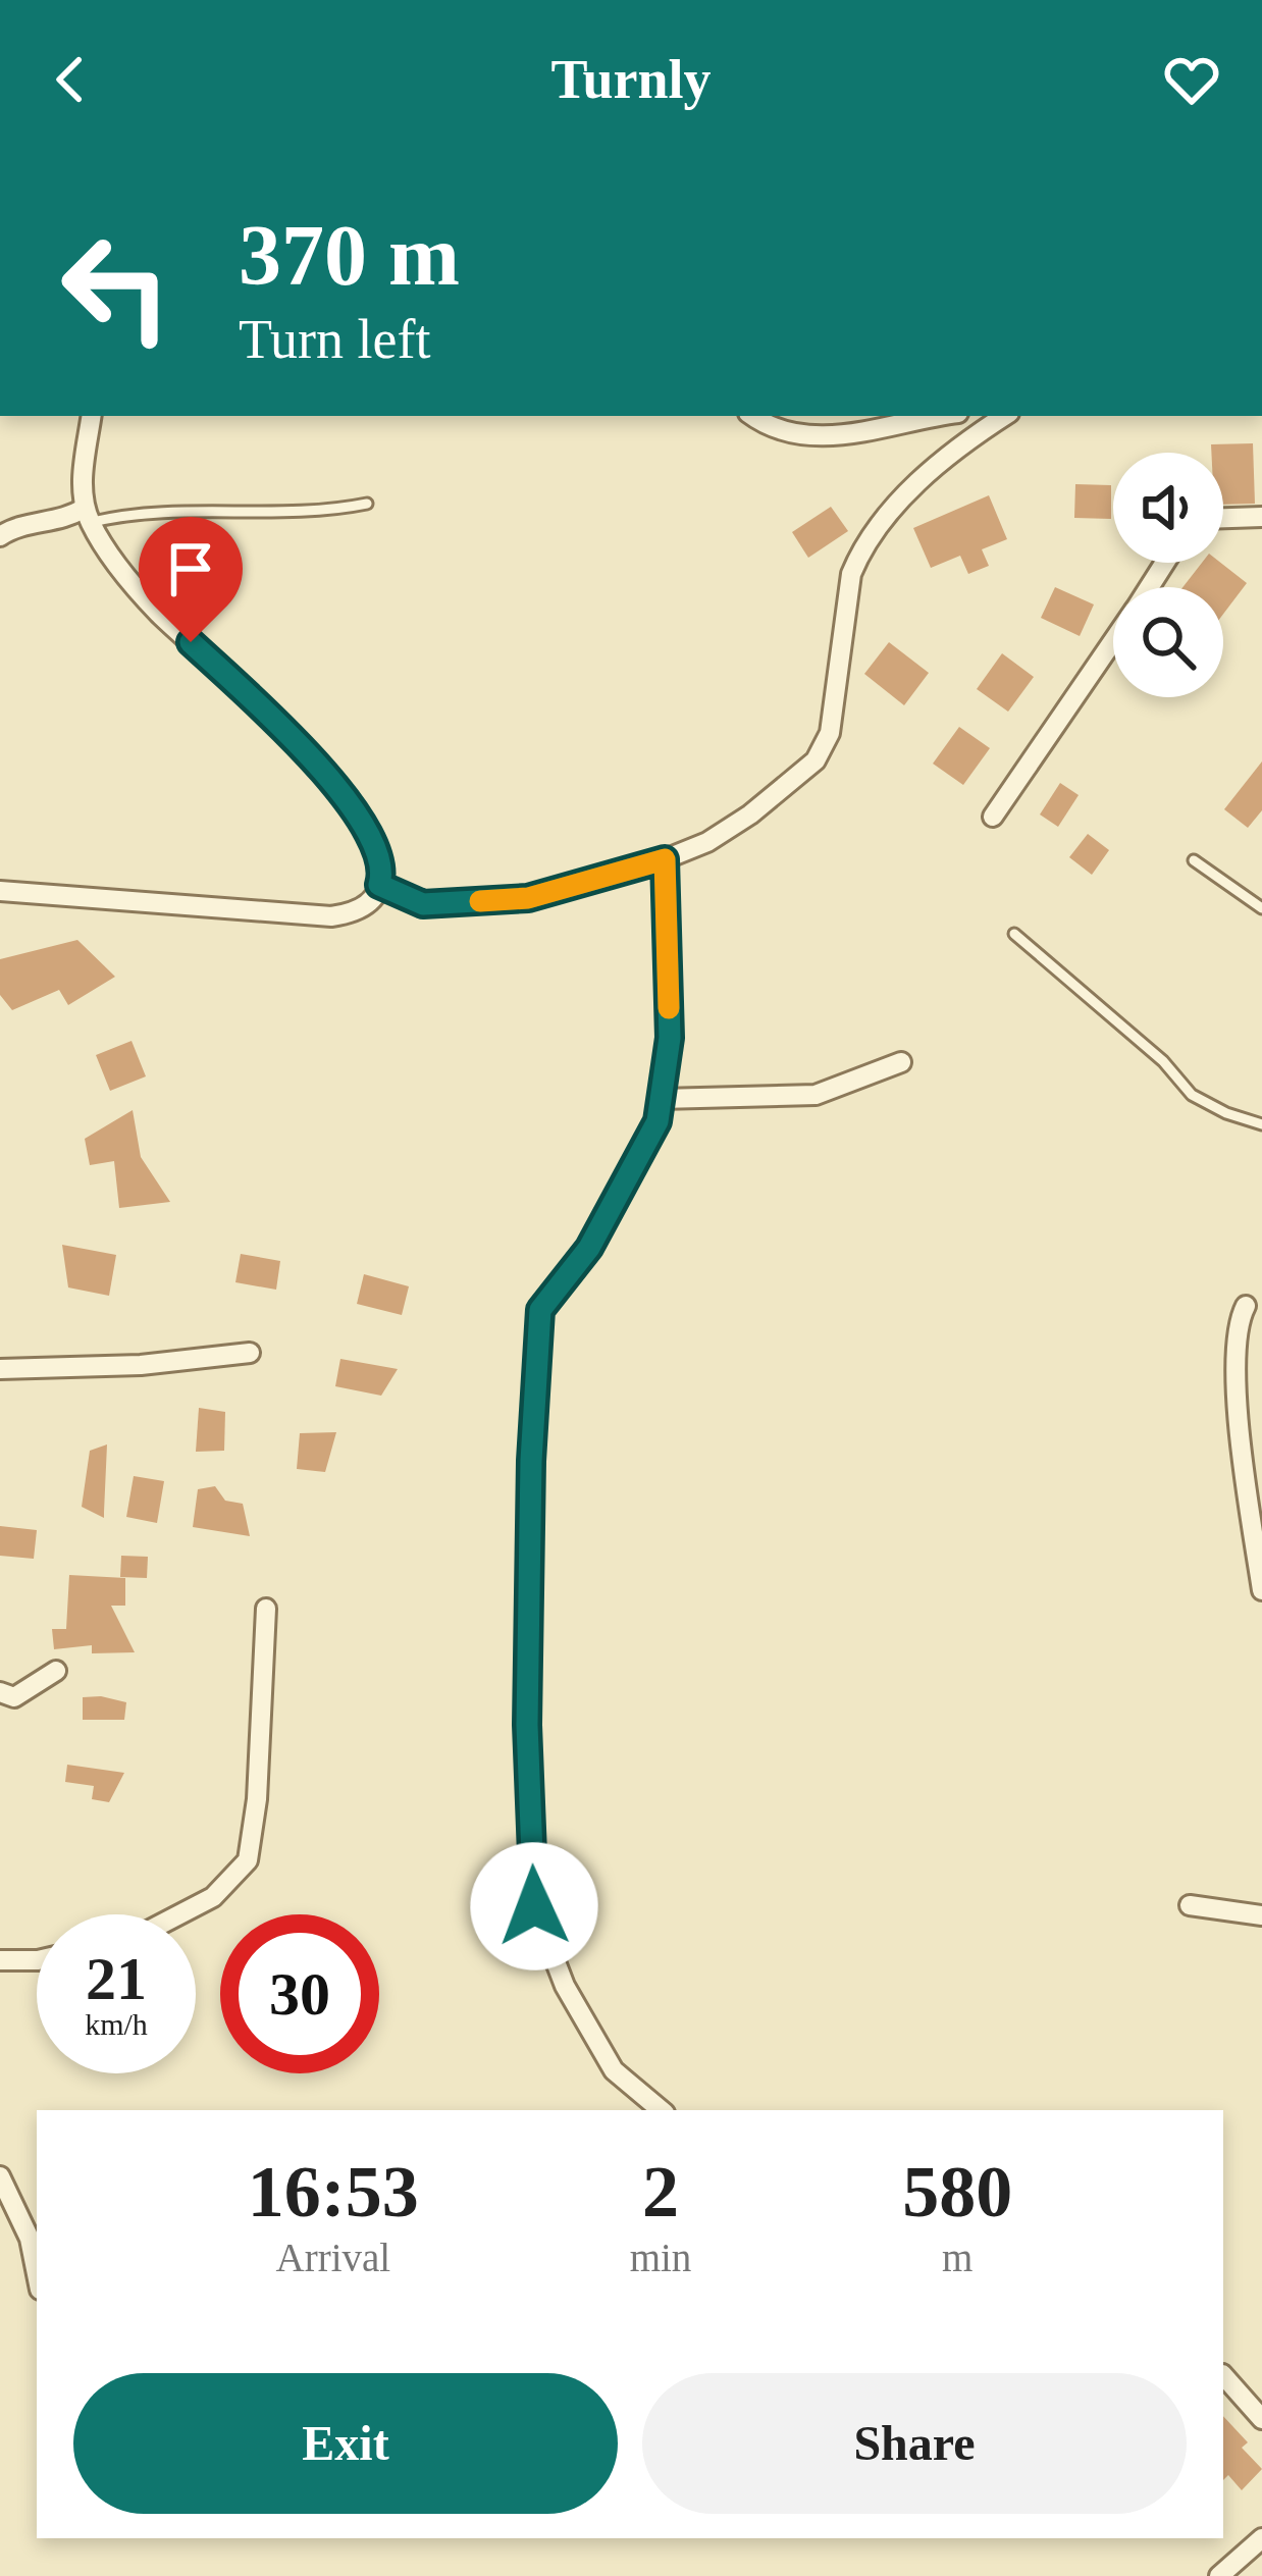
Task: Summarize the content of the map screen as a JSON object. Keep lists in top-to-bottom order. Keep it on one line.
{"page":{"header":"Turnly","turn":["370 m","Turn left"],"speed":"21 km/h","limit":"30","eta":["16:53","Arrival","2","min","580","m"],"buttons":["Exit","Share"]}}
